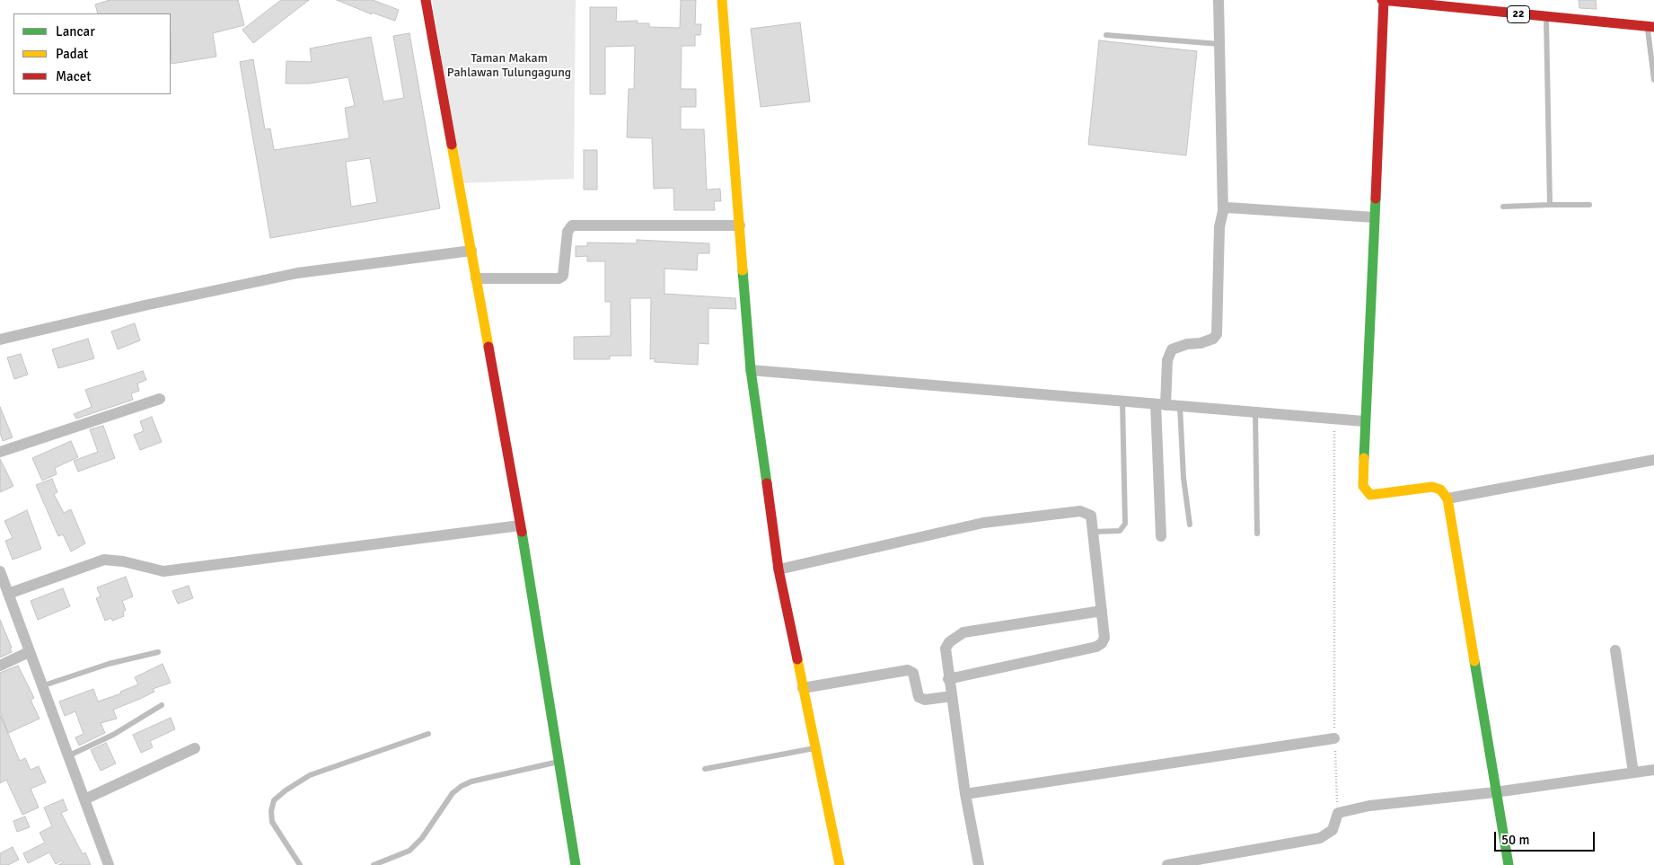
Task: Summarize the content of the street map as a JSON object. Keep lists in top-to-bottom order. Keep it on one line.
{"streets":{"main road":["22"]},"parks":["Taman Makam Pahlawan Tulungagung"],"legend":["Lancar","Padat","Macet"],"scale_bar":"50 m"}
